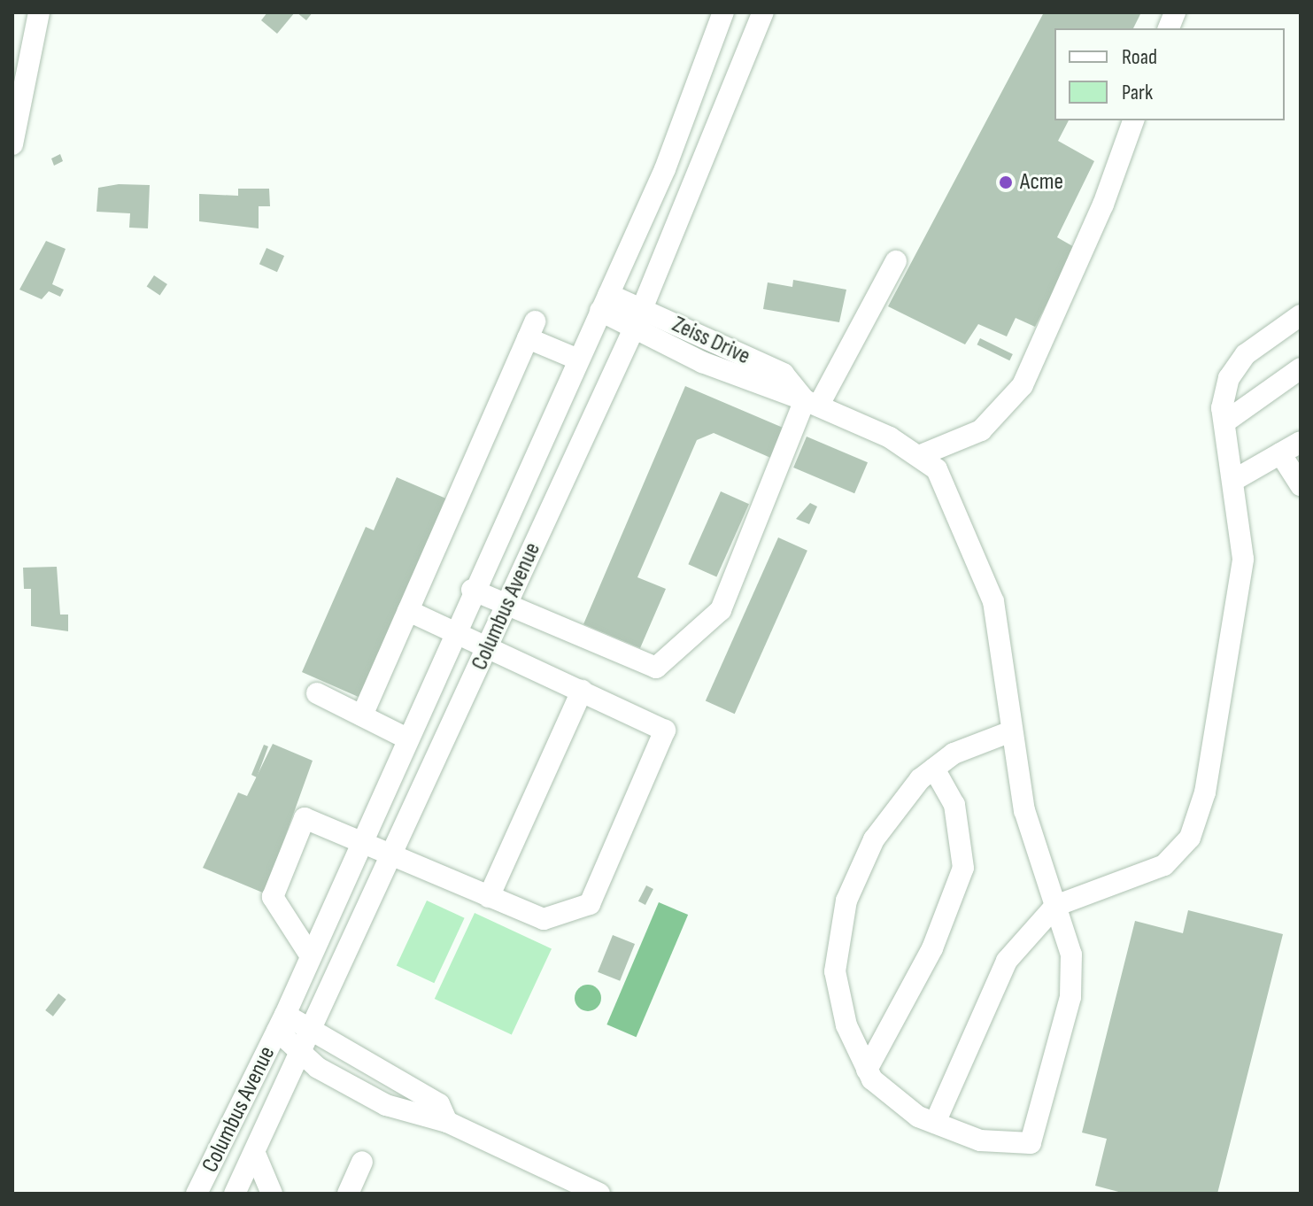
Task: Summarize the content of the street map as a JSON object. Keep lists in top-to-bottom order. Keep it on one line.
{"streets":{"street":["Zeiss Drive","Columbus Avenue"]},"crossings":[["Zeiss Drive","Columbus Avenue"]],"places":["Acme"],"legend":["Road","Park"]}
